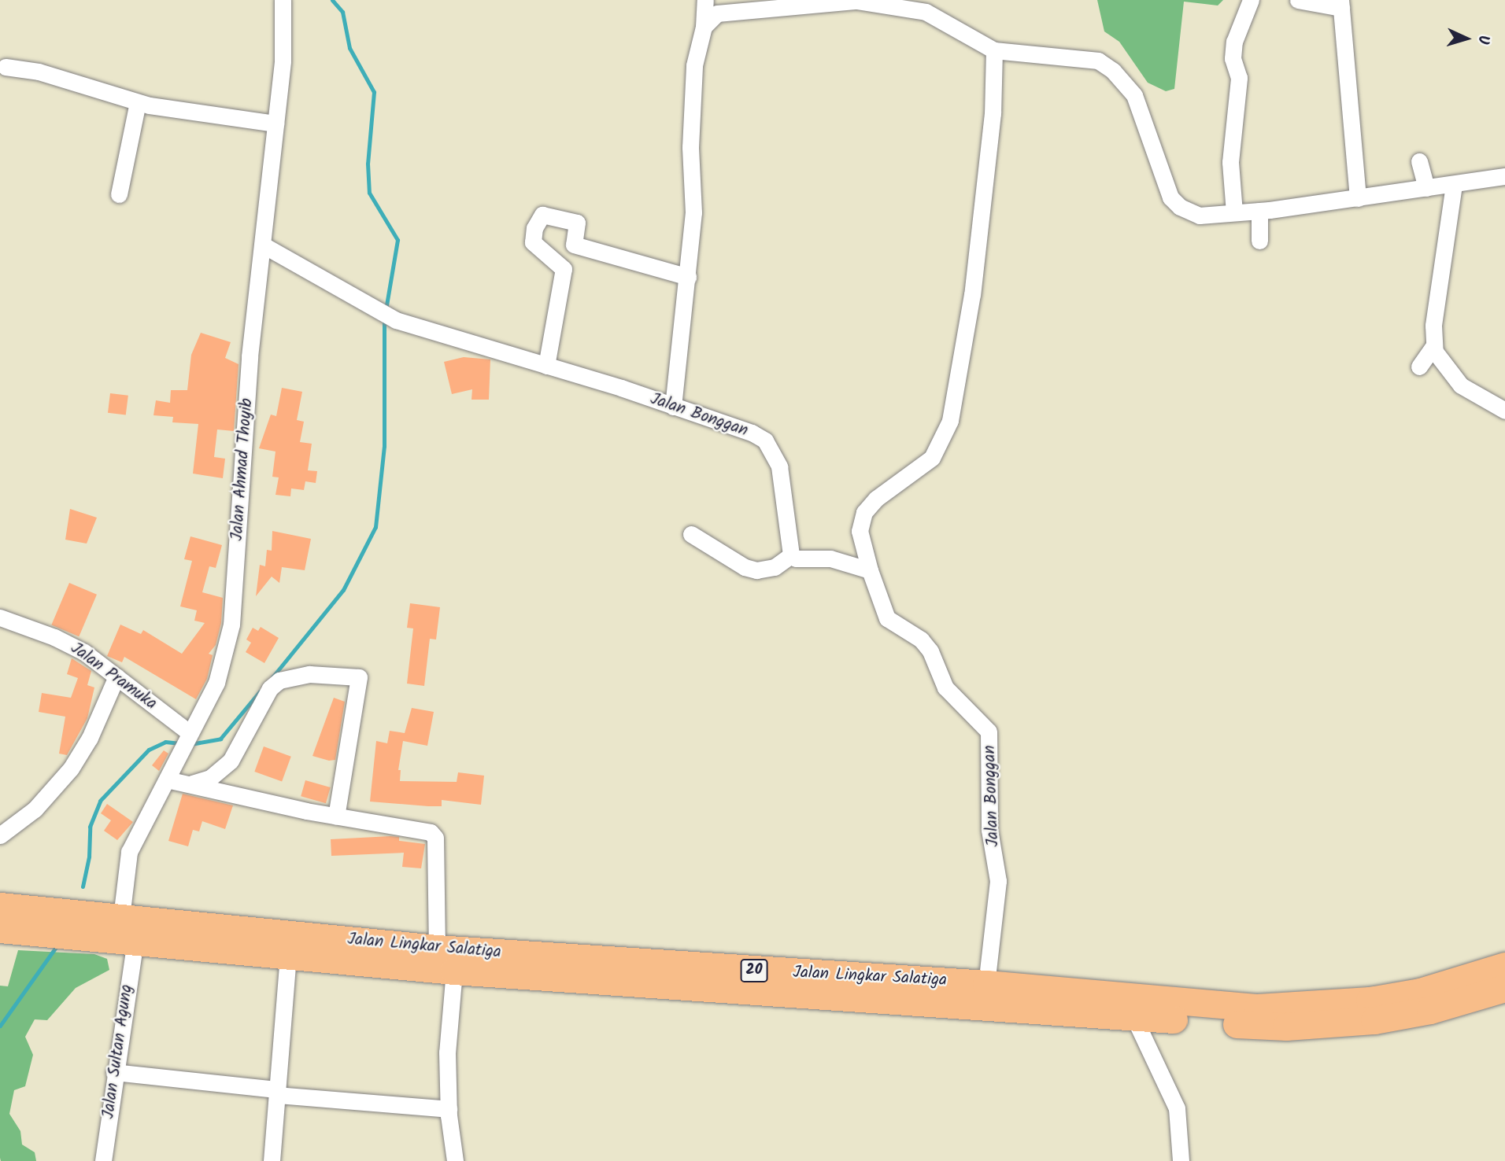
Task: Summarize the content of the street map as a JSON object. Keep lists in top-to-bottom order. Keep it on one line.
{"streets":{"highway":["Jalan Lingkar Salatiga","20"],"street":["Jalan Bonggan","Jalan Ahmad Thoyib","Jalan Pramuka","Jalan Sultan Agung"]},"crossings":[["Jalan Bonggan","Jalan Ahmad Thoyib"],["Jalan Bonggan","Jalan Lingkar Salatiga"],["Jalan Ahmad Thoyib","Jalan Pramuka"],["Jalan Ahmad Thoyib","Jalan Lingkar Salatiga"],["Jalan Ahmad Thoyib","Jalan Sultan Agung"],["Jalan Lingkar Salatiga","Jalan Sultan Agung"]],"north":"right"}
